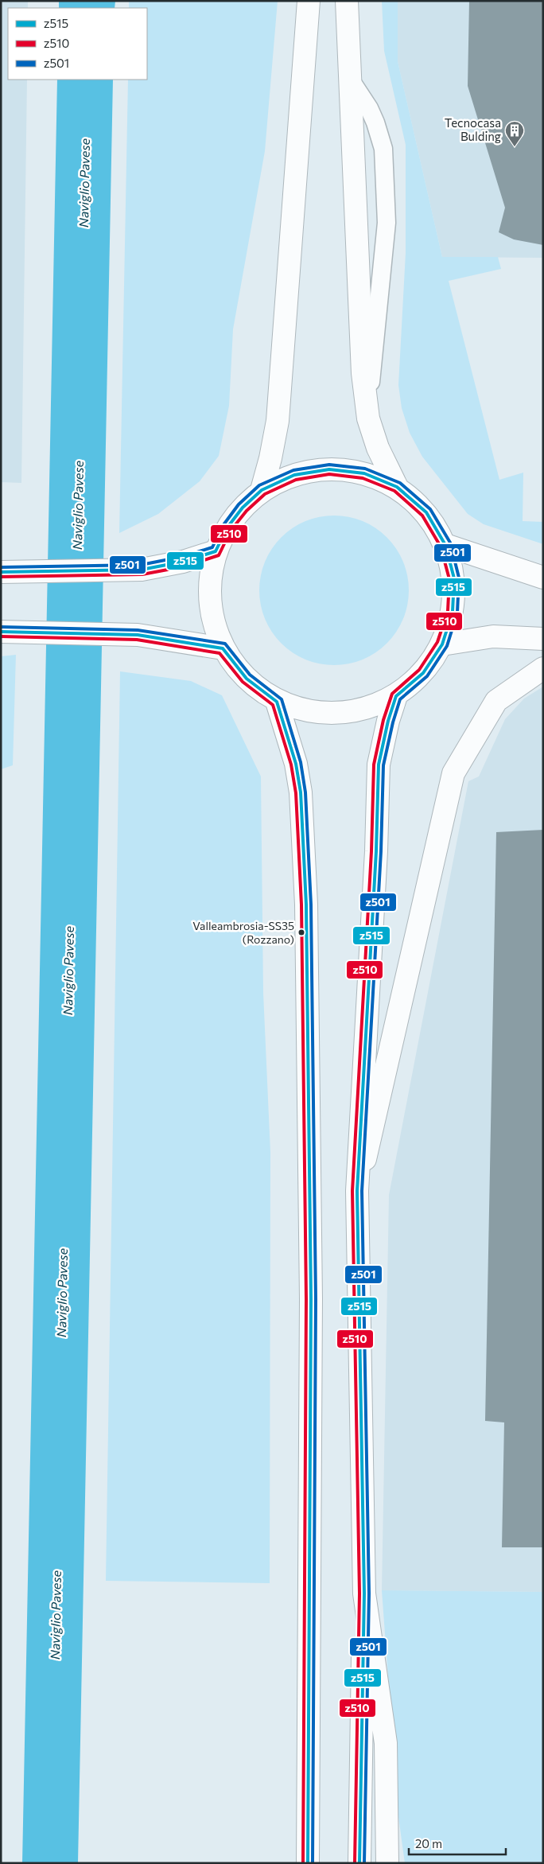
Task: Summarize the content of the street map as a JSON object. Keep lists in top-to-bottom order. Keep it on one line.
{"water":["Naviglio Pavese"],"places":{"building":["Tecnocasa Bulding"],"other":["Valleambrosia-SS35 (Rozzano)"]},"lines":["transit line z501","transit line z515","transit line z510"],"legend":["z515","z510","z501"],"scale_bar":"20 m"}
